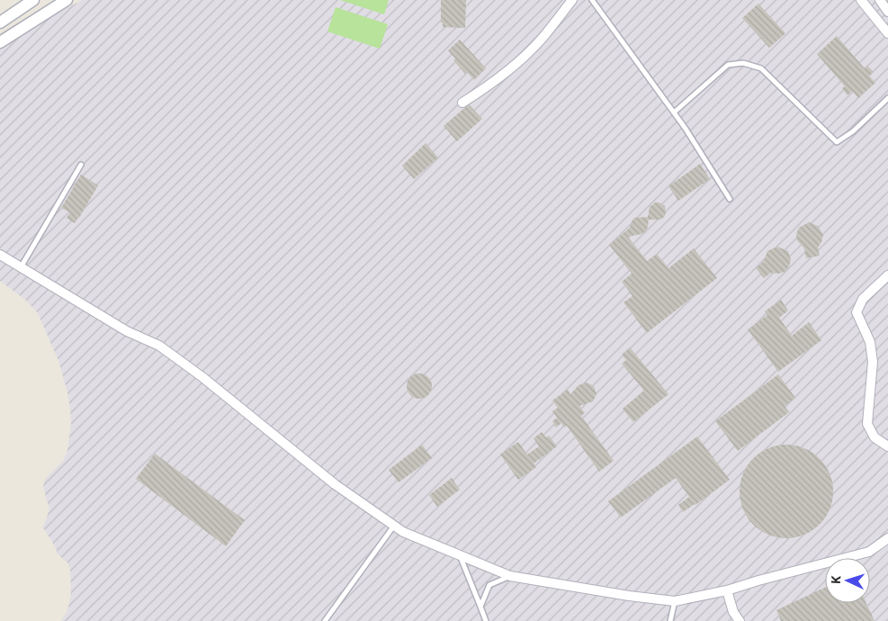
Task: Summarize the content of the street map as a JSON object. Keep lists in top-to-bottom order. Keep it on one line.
{"north":"left"}
